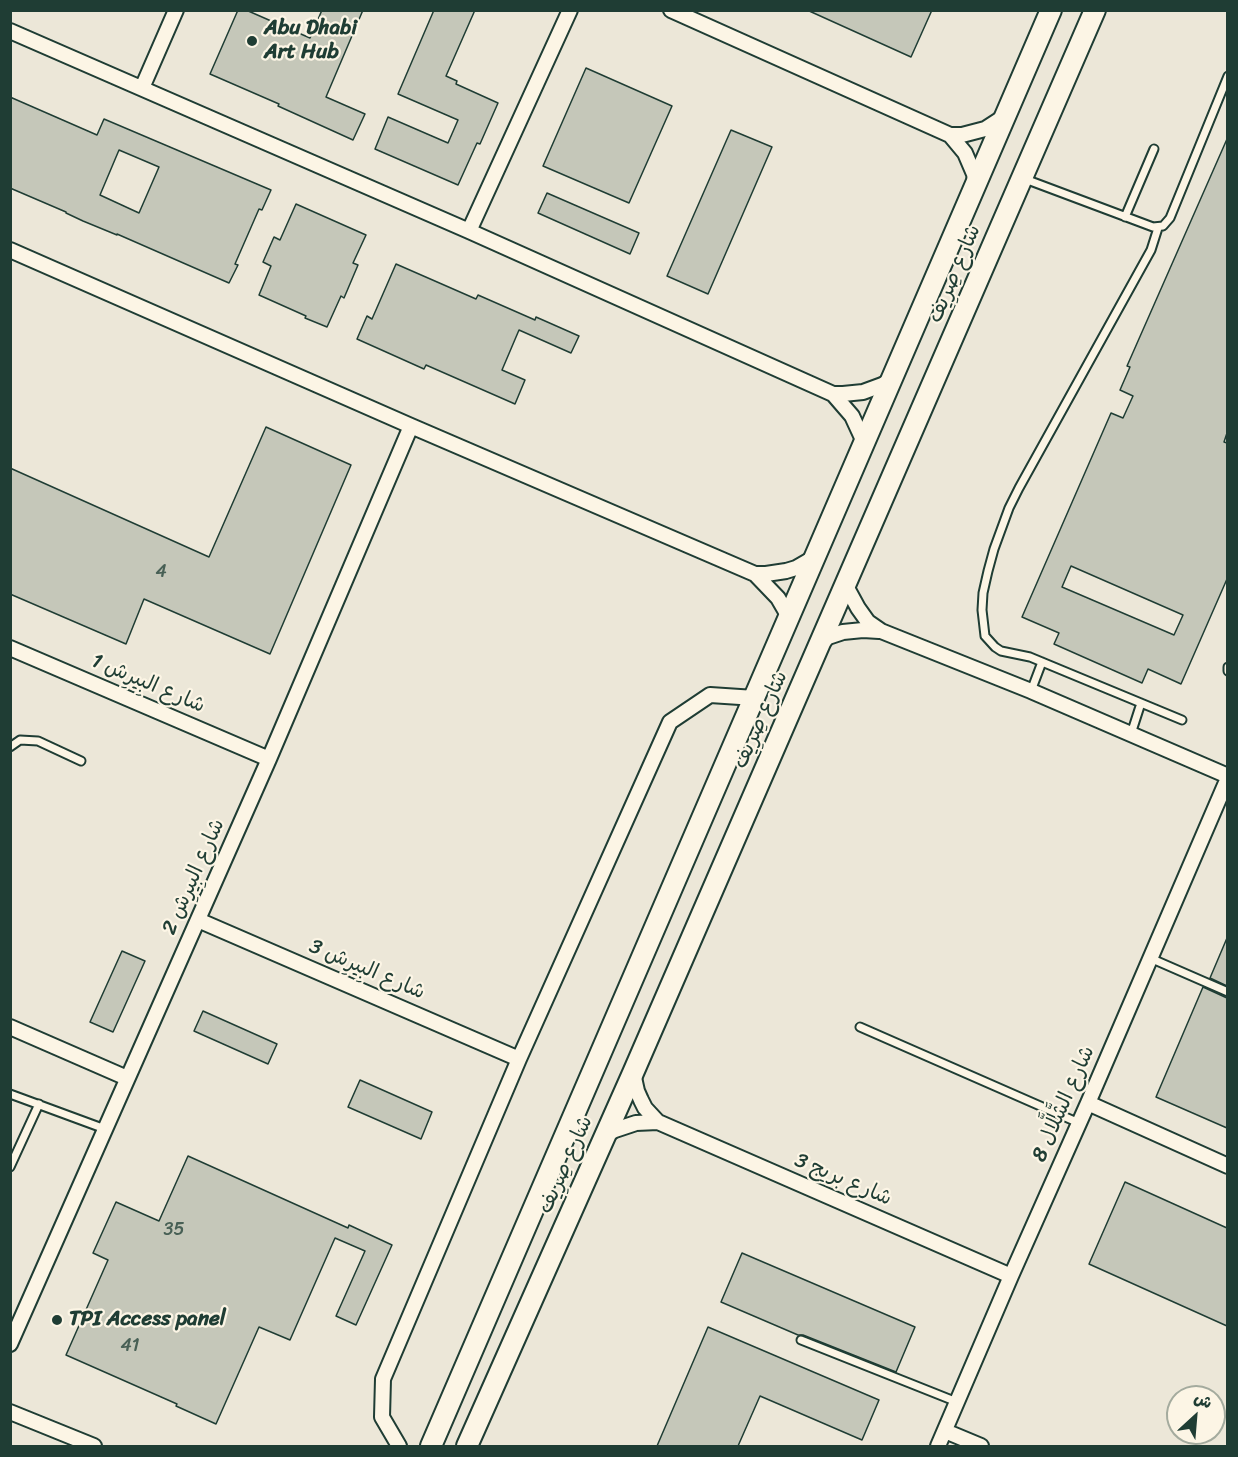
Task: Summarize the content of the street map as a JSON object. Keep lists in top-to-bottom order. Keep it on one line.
{"streets":{"main road":["شارع صِرِيف"],"street":["شارع البِيرِش 1","شارع البِيرِش 2","شارع البِيرِش 3","شارع الشَّلَّال 8","شارع بريج 3"]},"crossings":[["شارع صِرِيف","شارع بريج 3"],["شارع البِيرِش 1","شارع البِيرِش 2"],["شارع البِيرِش 2","شارع البِيرِش 3"],["شارع الشَّلَّال 8","شارع بريج 3"]],"places":["Abu Dhabi Art Hub","TPI Access panel"],"house_numbers":["4","35","41"],"north":"top right"}
